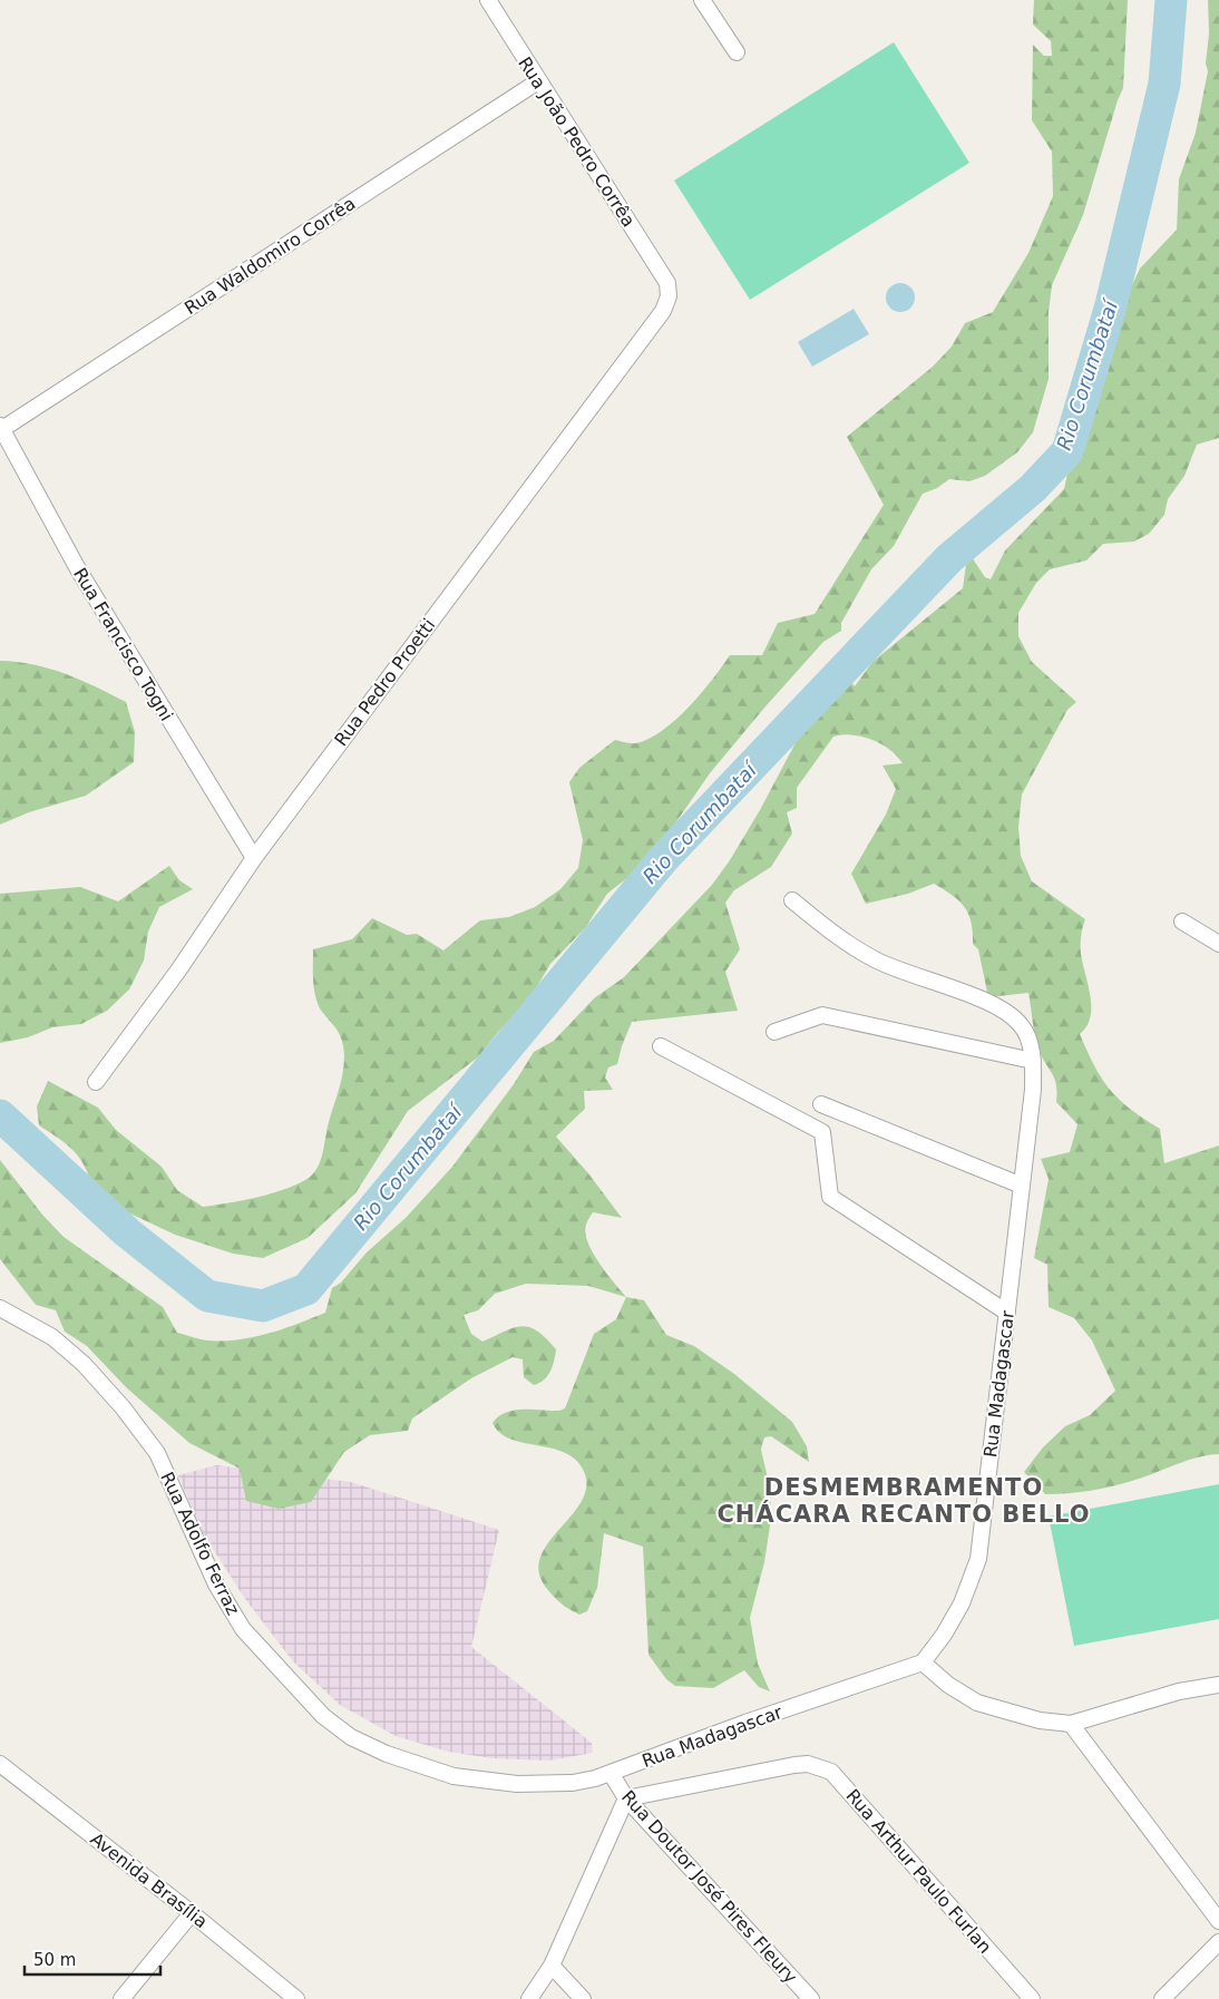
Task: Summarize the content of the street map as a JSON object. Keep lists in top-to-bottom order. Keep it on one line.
{"streets":{"street":["Rua João Pedro Corrêa","Rua Waldomiro Corrêa","Rua Francisco Togni","Rua Pedro Proetti","Rua Madagascar","Rua Adolfo Ferraz","Rua Arthur Paulo Furlan","Avenida Brasília","Rua Doutor José Pires Fleury"]},"crossings":[["Rua João Pedro Corrêa","Rua Waldomiro Corrêa"],["Rua João Pedro Corrêa","Rua Pedro Proetti"],["Rua Waldomiro Corrêa","Rua Francisco Togni"],["Rua Francisco Togni","Rua Pedro Proetti"],["Rua Madagascar","Rua Adolfo Ferraz"],["Rua Madagascar","Rua Doutor José Pires Fleury"],["Rua Adolfo Ferraz","Rua Doutor José Pires Fleury"],["Rua Arthur Paulo Furlan","Rua Doutor José Pires Fleury"]],"districts":["DESMEMBRAMENTO CHÁCARA RECANTO BELLO"],"water":["Rio Corumbataí"],"scale_bar":"50 m"}
